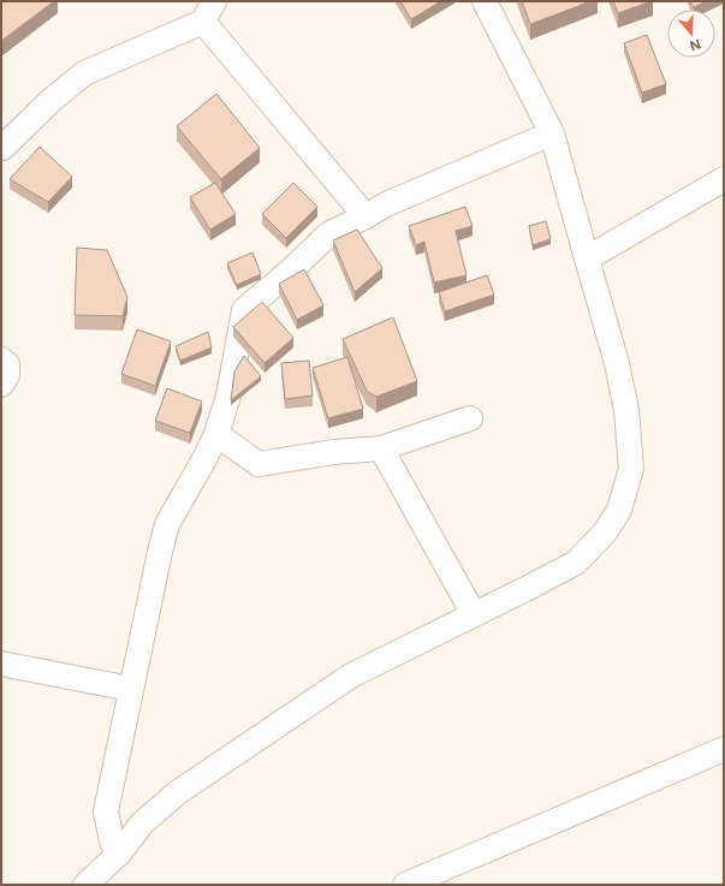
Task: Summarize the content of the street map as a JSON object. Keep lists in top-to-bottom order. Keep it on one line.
{"north":"bottom"}
